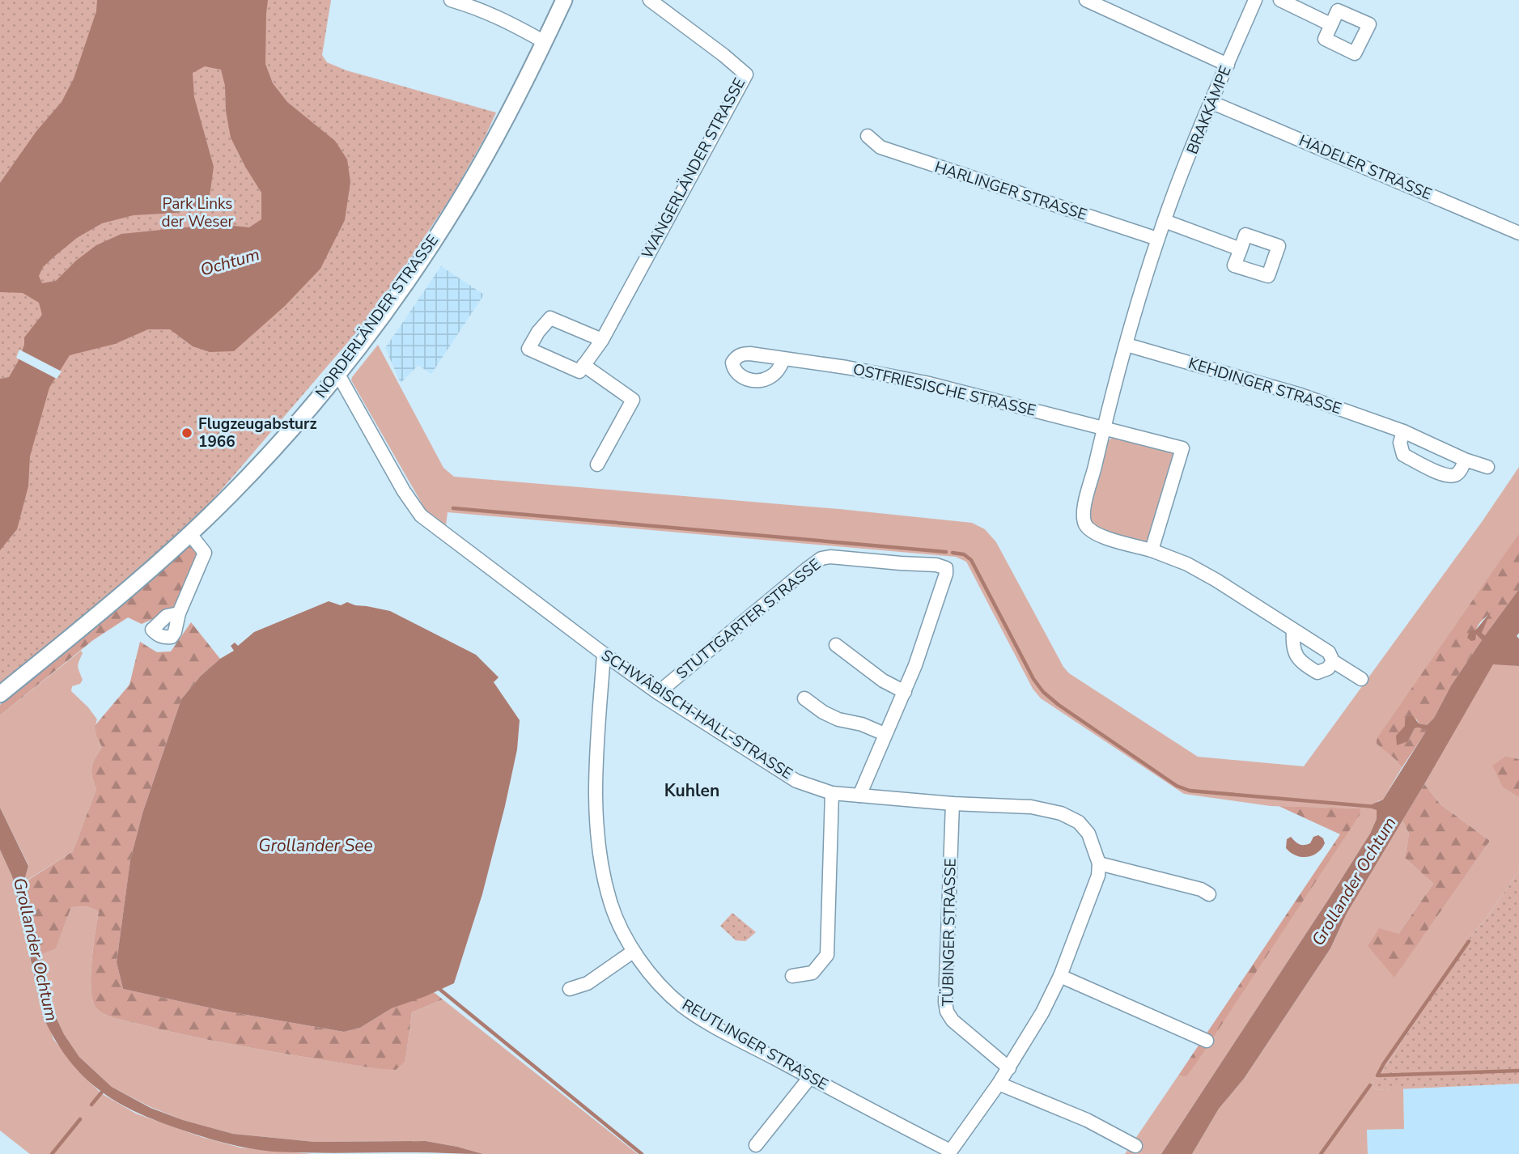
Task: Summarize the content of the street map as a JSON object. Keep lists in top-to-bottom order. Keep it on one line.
{"streets":{"street":["BRAKKÄMPE","HADELER STRASSE","WANGERLÄNDER STRASSE","HARLINGER STRASSE","NORDERLÄNDER STRASSE","KEHDINGER STRASSE","OSTFRIESISCHE STRASSE","STUTTGARTER STRASSE","SCHWÄBISCH-HALL-STRASSE","TÜBINGER STRASSE","REUTLINGER STRASSE"]},"crossings":[["BRAKKÄMPE","HADELER STRASSE"],["BRAKKÄMPE","HARLINGER STRASSE"],["BRAKKÄMPE","KEHDINGER STRASSE"],["BRAKKÄMPE","OSTFRIESISCHE STRASSE"],["NORDERLÄNDER STRASSE","SCHWÄBISCH-HALL-STRASSE"],["STUTTGARTER STRASSE","SCHWÄBISCH-HALL-STRASSE"],["SCHWÄBISCH-HALL-STRASSE","TÜBINGER STRASSE"],["SCHWÄBISCH-HALL-STRASSE","REUTLINGER STRASSE"]],"districts":["Kuhlen"],"water":["Ochtum","Grollander See","Grollander Ochtum"],"parks":["Park Links der Weser"],"places":["Flugzeugabsturz 1966"]}
